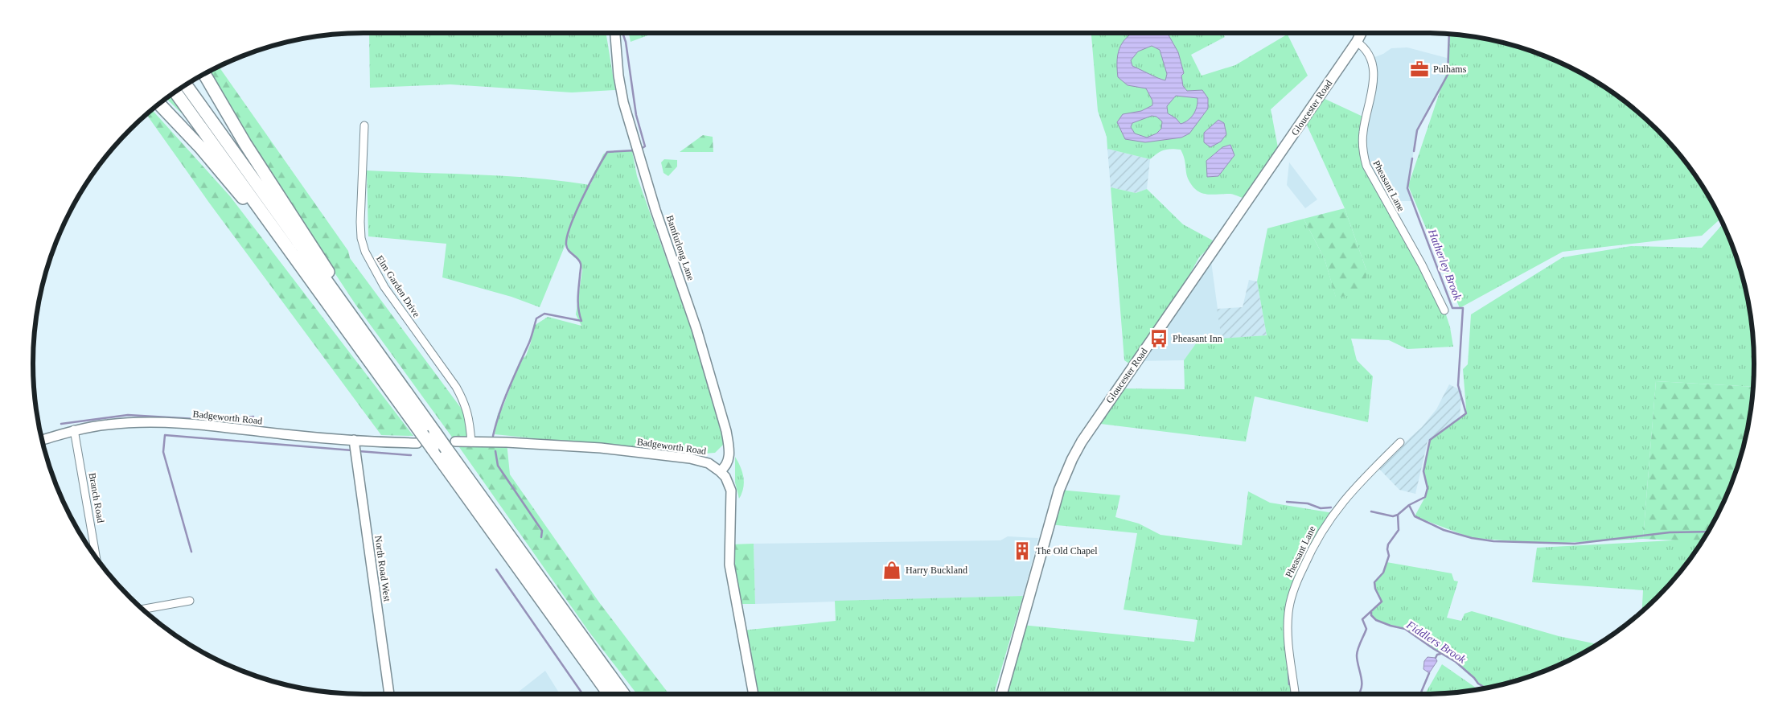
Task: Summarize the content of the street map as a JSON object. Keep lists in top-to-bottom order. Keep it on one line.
{"streets":{"main road":["Gloucester Road"],"street":["Pheasant Lane","Bamfurlong Lane","Elm Garden Drive","Badgeworth Road","Branch Road","North Road West"]},"crossings":[["Gloucester Road","Pheasant Lane"],["Bamfurlong Lane","Badgeworth Road"],["Elm Garden Drive","Badgeworth Road"],["Badgeworth Road","Branch Road"],["Badgeworth Road","North Road West"]],"water":["Hatherley Brook","Fiddlers Brook"],"places":{"office":["Pulhams"],"bus stop":["Pheasant Inn"],"building":["The Old Chapel"],"shop":["Harry Buckland"]}}
